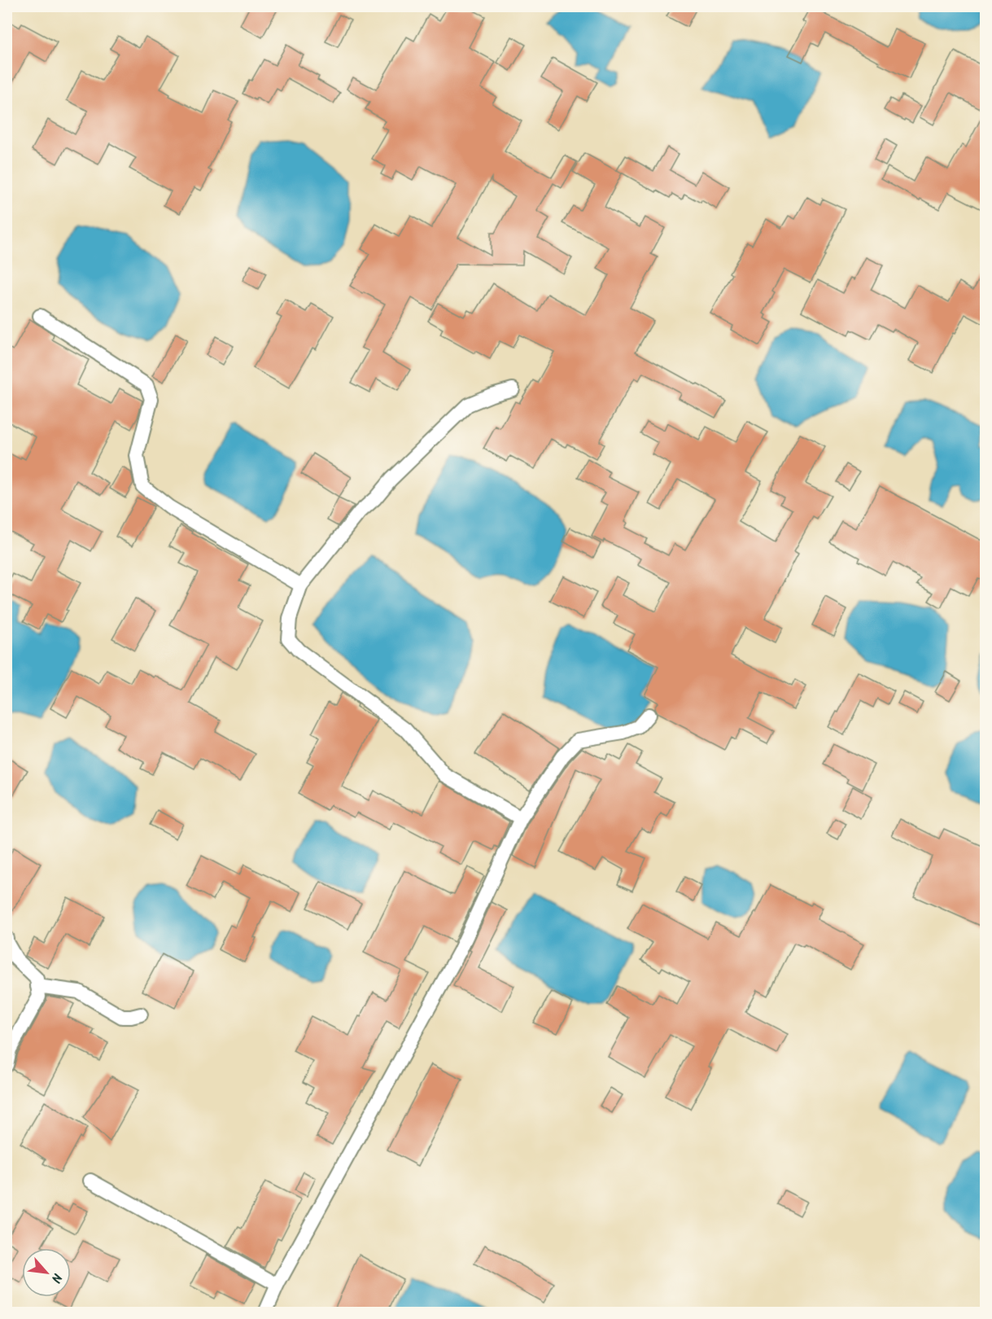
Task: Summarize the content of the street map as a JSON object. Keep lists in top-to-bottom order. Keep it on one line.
{"north":"bottom right"}
